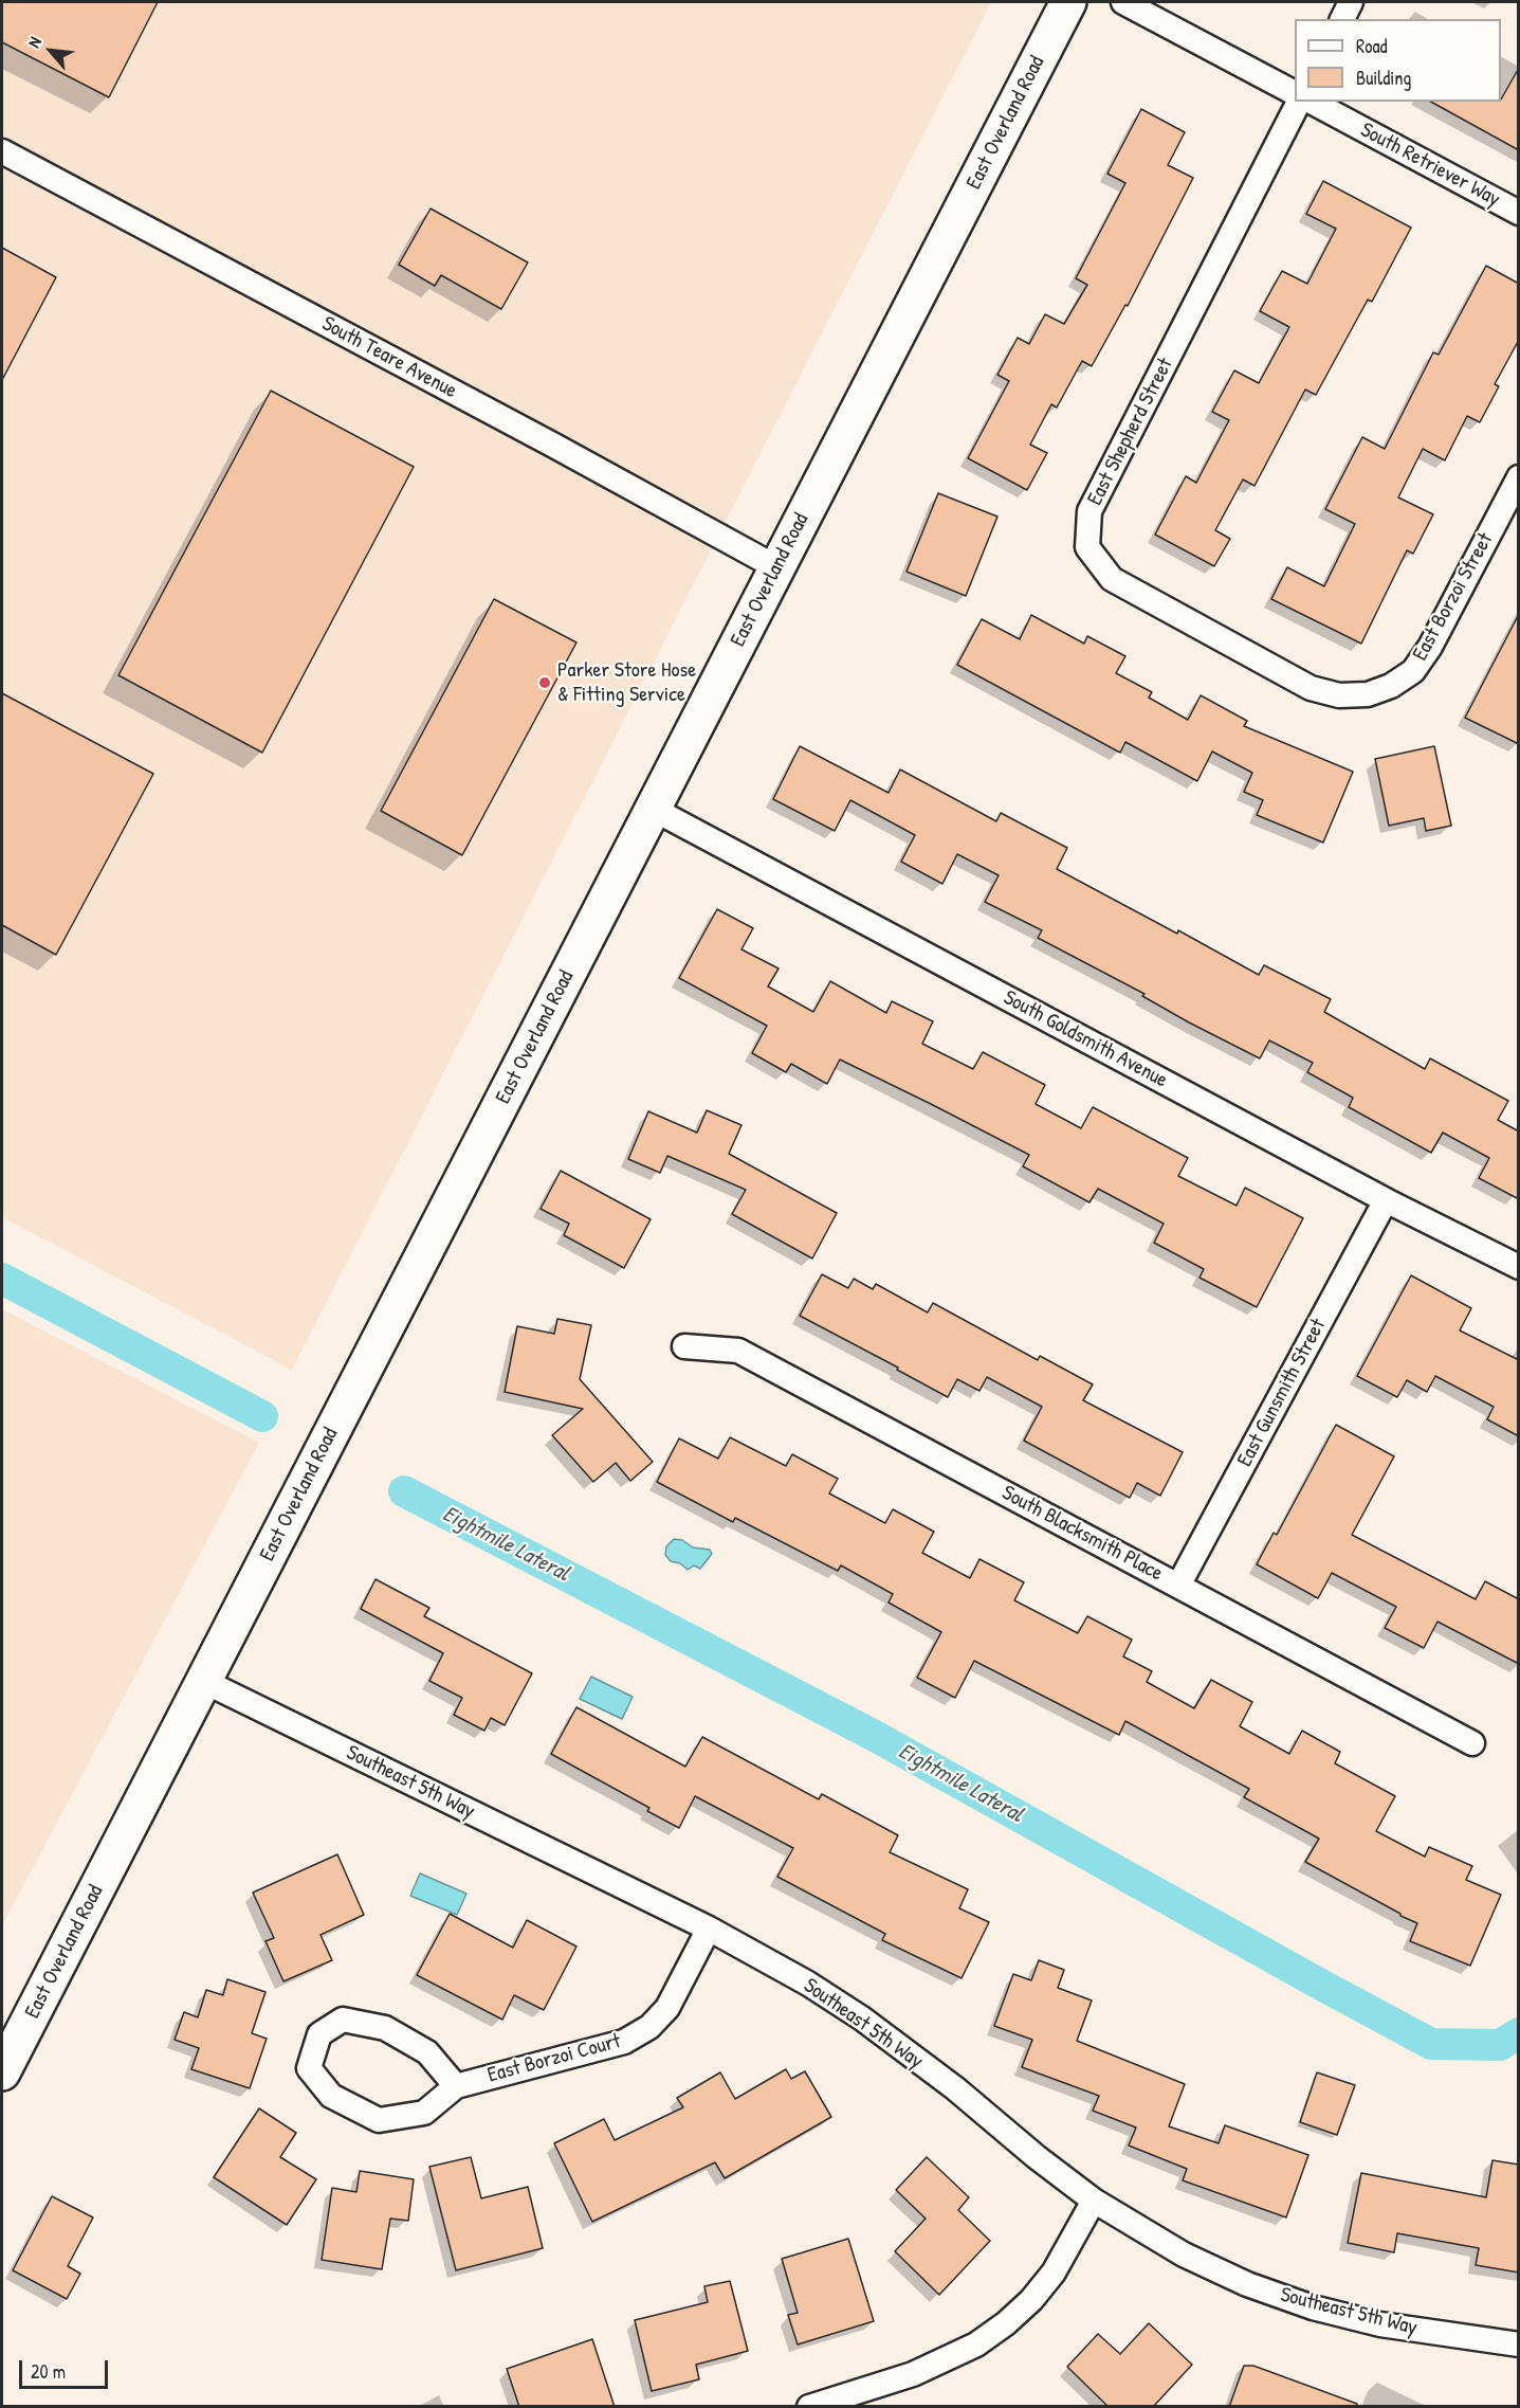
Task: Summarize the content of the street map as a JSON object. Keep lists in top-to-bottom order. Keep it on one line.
{"streets":{"main road":["East Overland Road"],"street":["South Retriever Way","South Teare Avenue","East Shepherd Street","East Borzoi Street","South Goldsmith Avenue","East Gunsmith Street","South Blacksmith Place","Southeast 5th Way","East Borzoi Court"]},"crossings":[["East Overland Road","South Teare Avenue"],["East Overland Road","South Goldsmith Avenue"],["East Overland Road","Southeast 5th Way"],["East Shepherd Street","East Borzoi Street"],["South Goldsmith Avenue","East Gunsmith Street"],["East Gunsmith Street","South Blacksmith Place"],["Southeast 5th Way","East Borzoi Court"]],"water":["Eightmile Lateral"],"places":["Parker Store Hose & Fitting Service"],"legend":["Road","Building"],"scale_bar":"20 m","north":"top left"}
